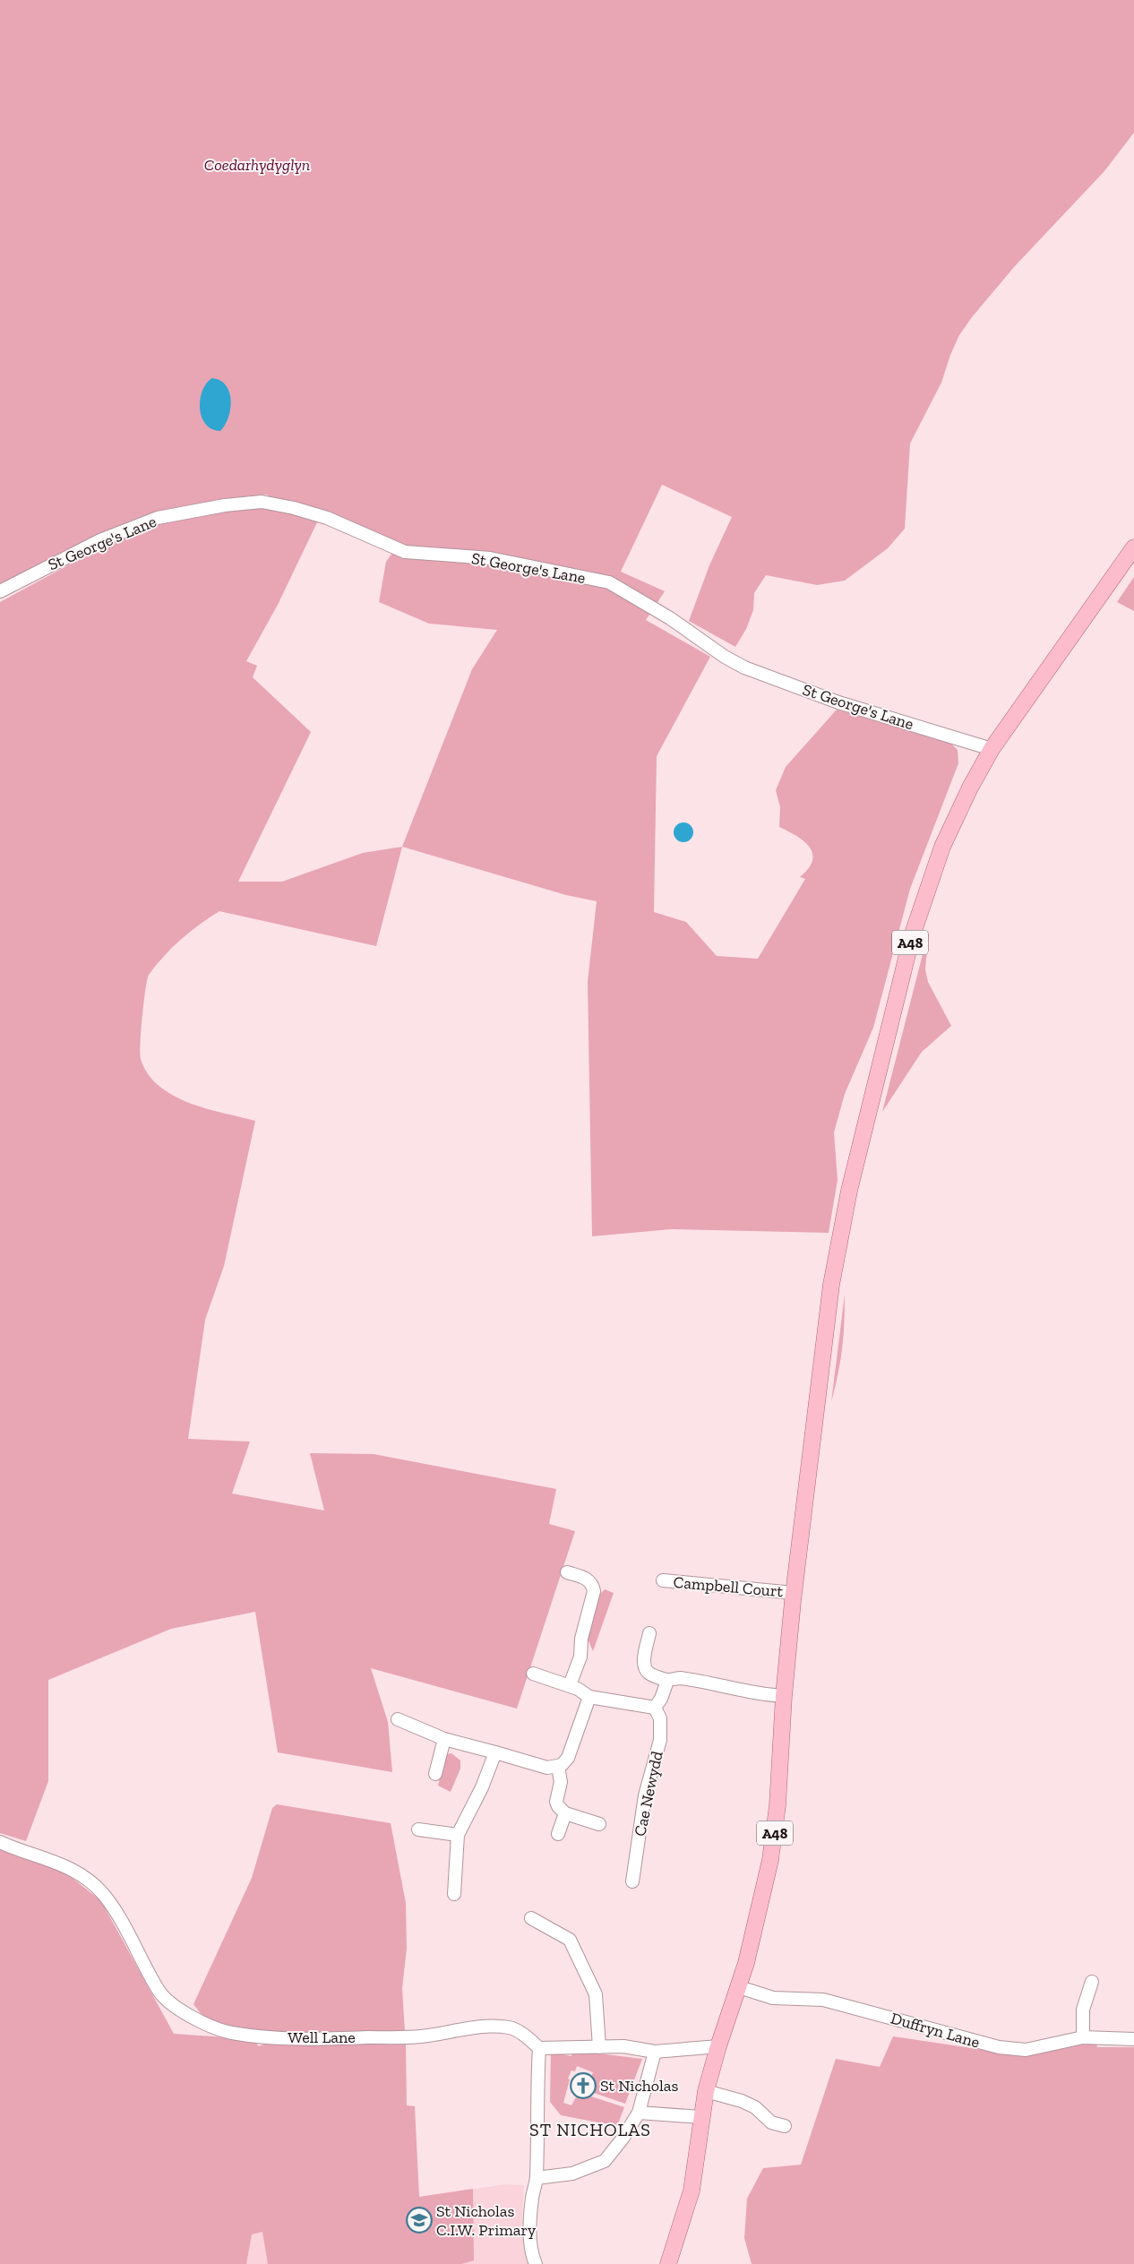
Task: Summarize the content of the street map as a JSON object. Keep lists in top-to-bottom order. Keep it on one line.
{"streets":{"main road":["A48"],"street":["St George's Lane","Campbell Court","Cae Newydd","Duffryn Lane","Well Lane"]},"crossings":[["St George's Lane","A48"],["A48","Campbell Court"],["A48","Duffryn Lane"]],"districts":["ST NICHOLAS"],"parks":["Coedarhydyglyn"],"places":{"church":["St Nicholas"],"school or university":["St Nicholas C.I.W. Primary"]}}
